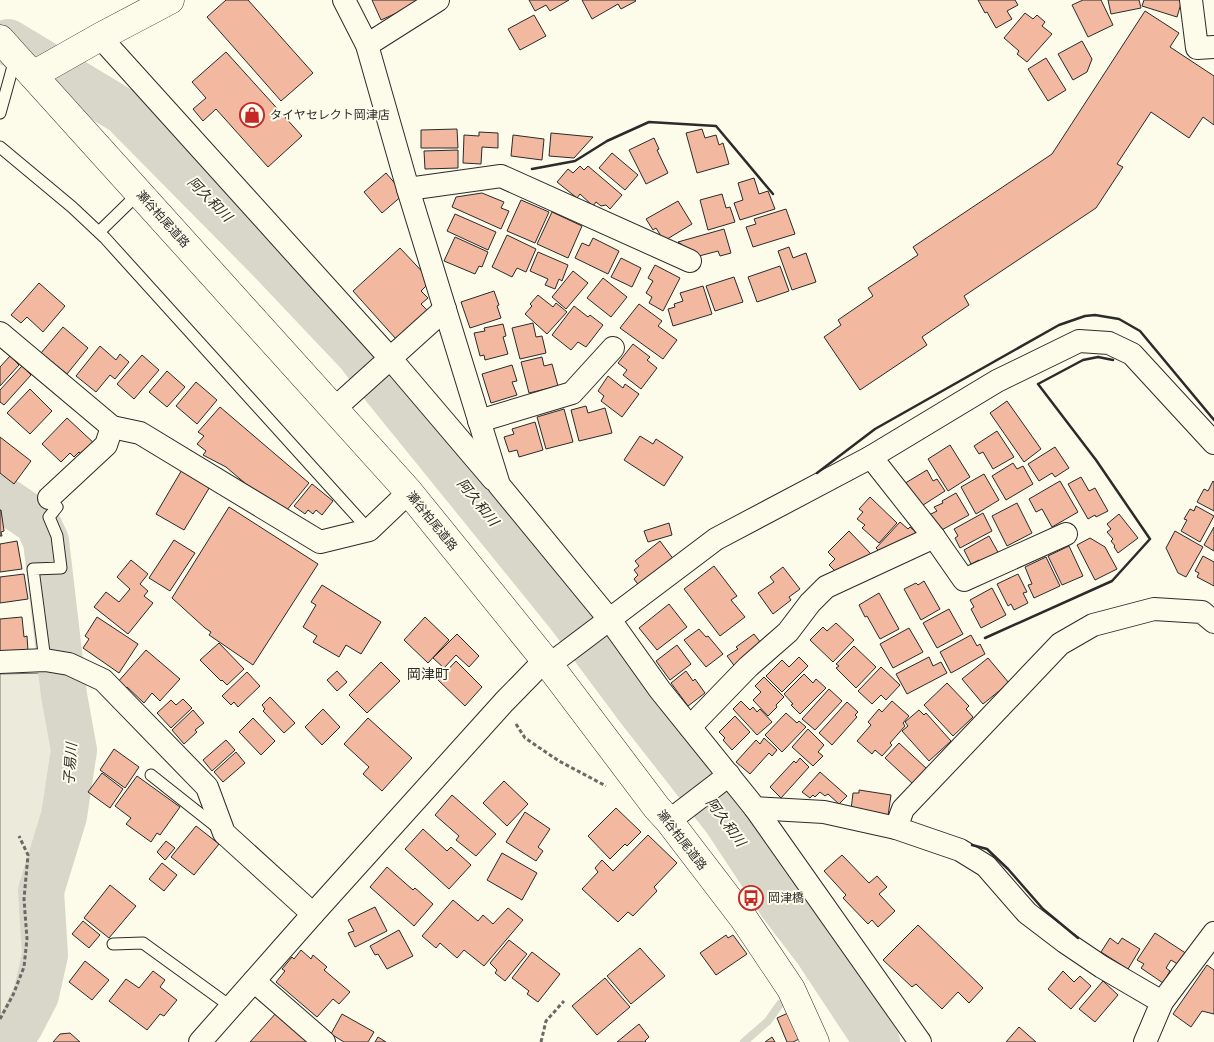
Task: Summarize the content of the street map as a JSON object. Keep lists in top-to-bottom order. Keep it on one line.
{"streets":{"main road":["瀬谷柏尾道路"]},"districts":["岡津町"],"water":["阿久和川","子易川"],"places":{"shop":["タイヤセレクト岡津店"],"bus stop":["岡津橋"]}}
